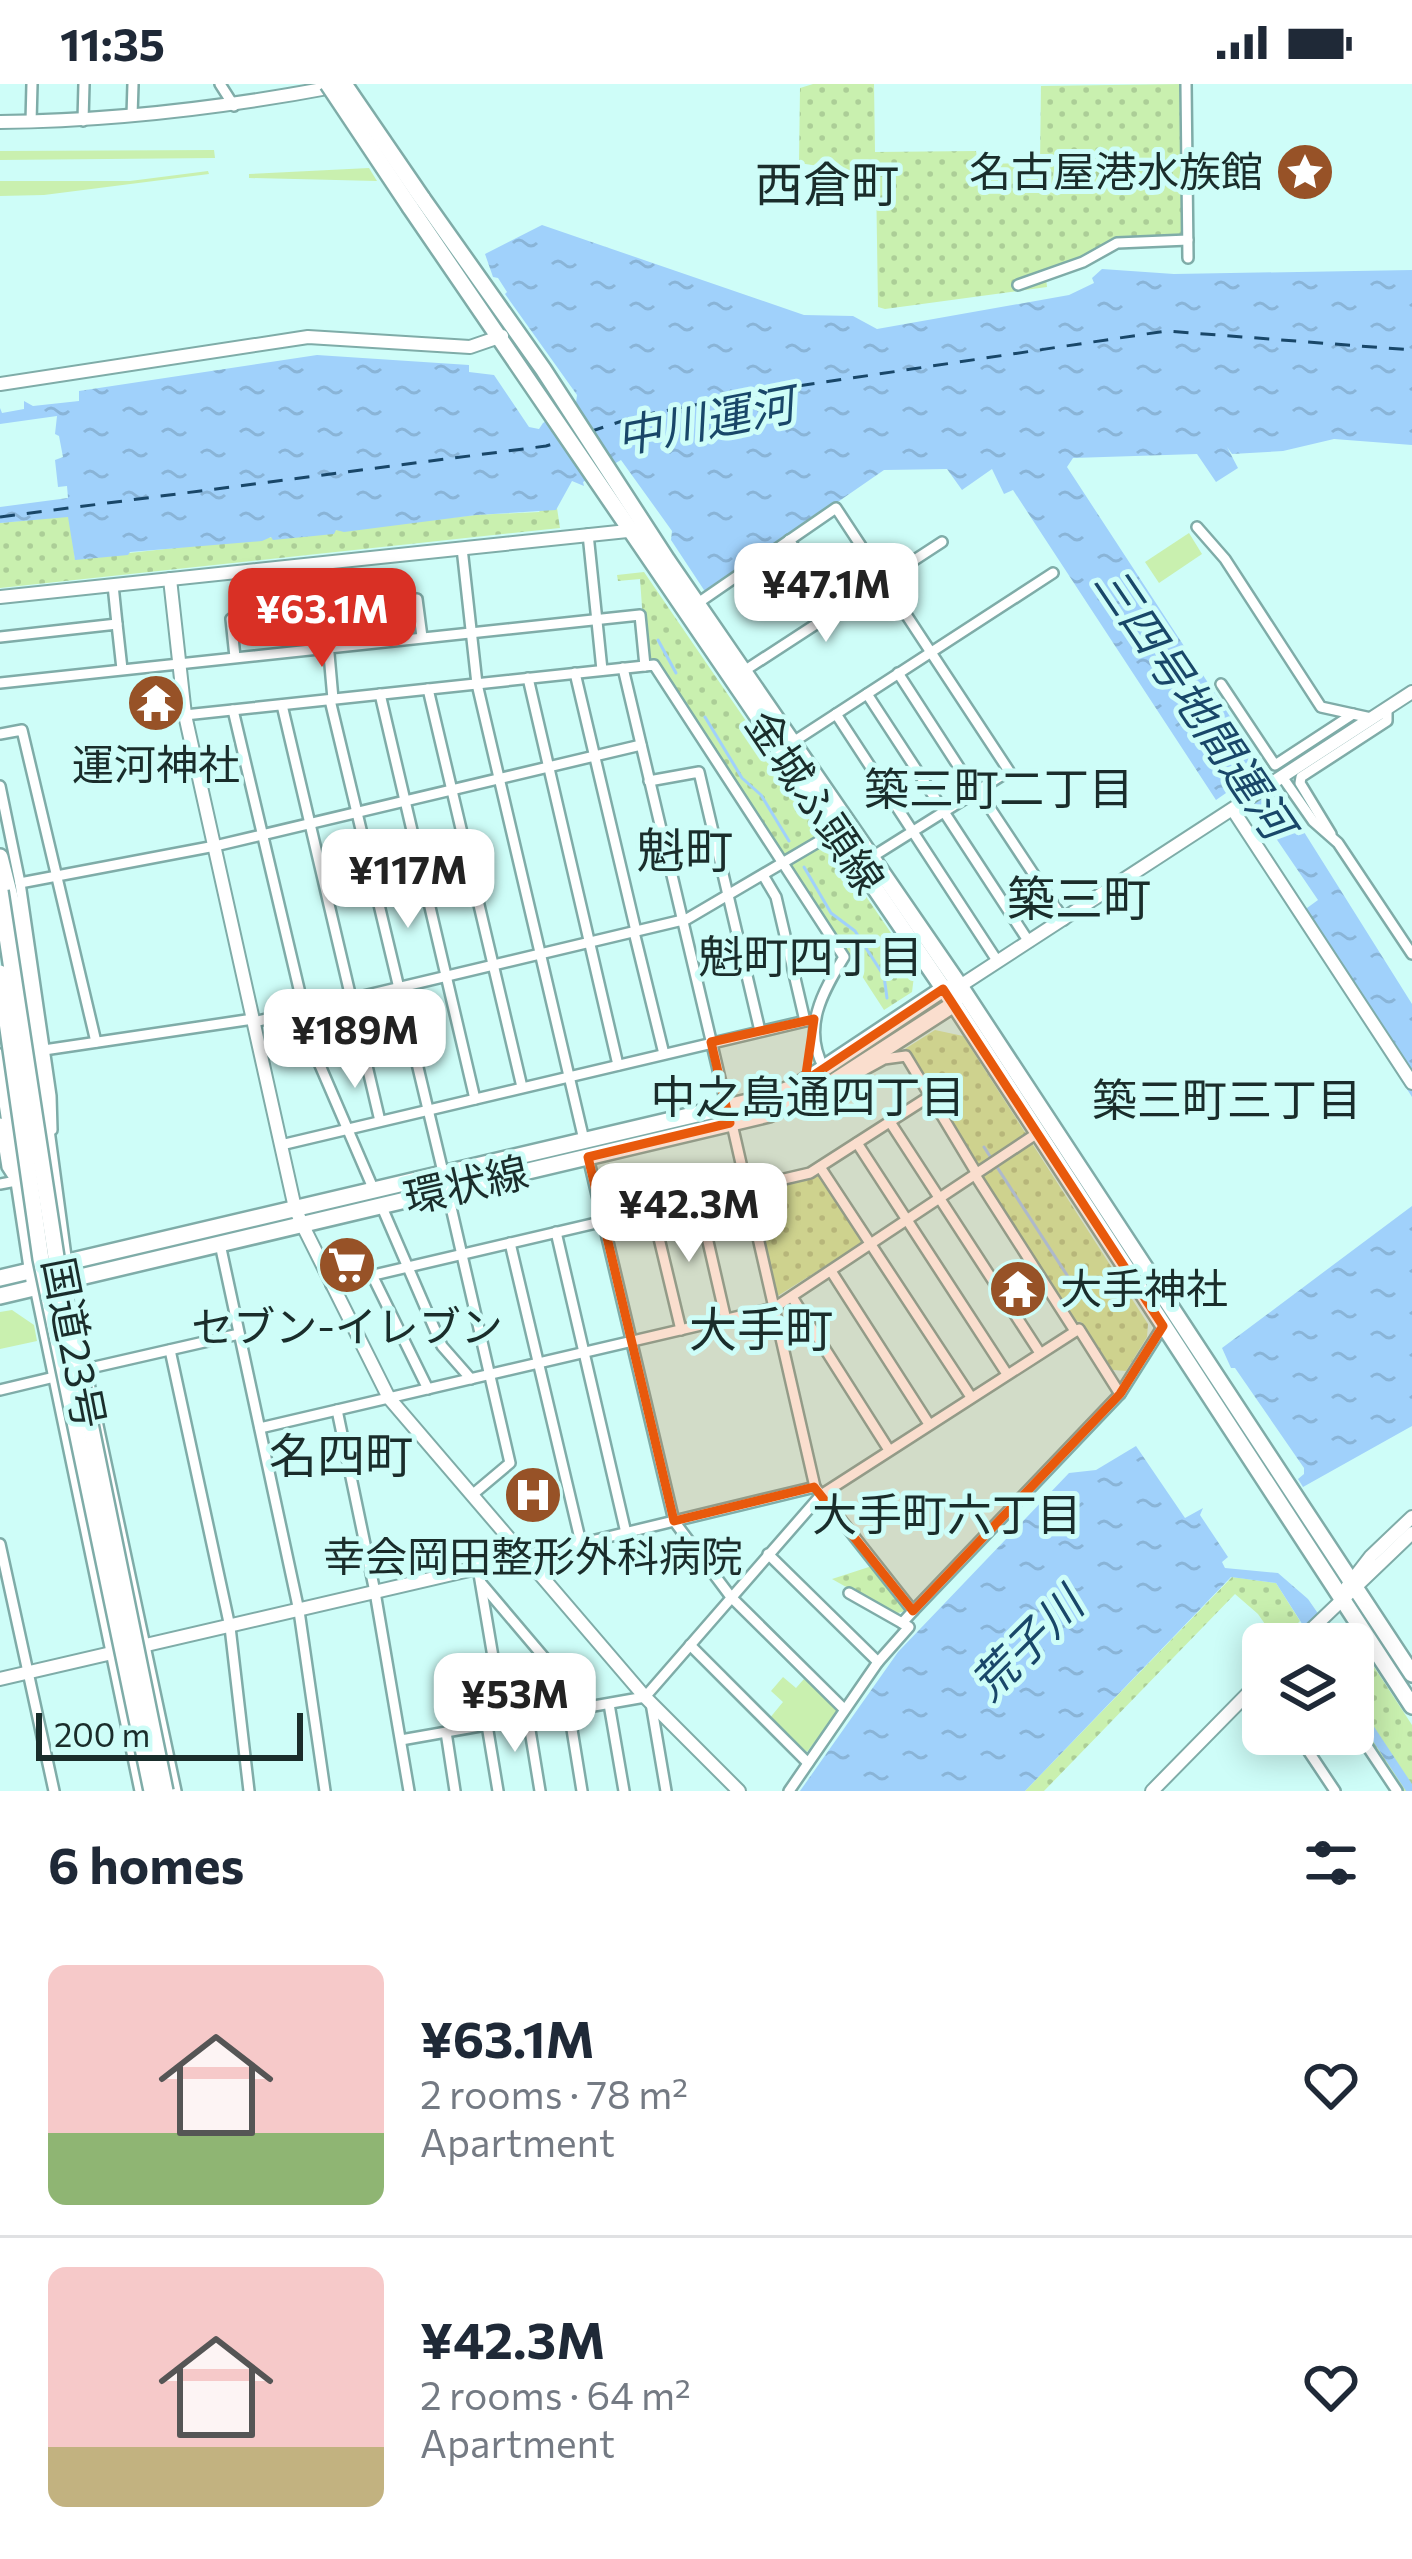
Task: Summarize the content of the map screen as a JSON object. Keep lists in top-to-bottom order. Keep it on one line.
{"streets":{"main road":["金城ふ頭線","環状線","国道23号"]},"crossings":[["金城ふ頭線","環状線"]],"districts":["西倉町","築三町二丁目","魁町","築三町","魁町四丁目","中之島通四丁目","築三町三丁目","大手町","名四町","大手町六丁目"],"water":["中川運河","三四号地間運河","荒子川"],"places":{"place":["名古屋港水族館"],"temple":["運河神社","大手神社"],"supermarket":["セブン-イレブン"],"hospital":["幸会岡田整形外科病院"]},"scale_bar":"200 m","page":{"status":"11:35","price":["¥47.1M","¥63.1M","¥117M","¥189M","¥42.3M","¥53M"],"scale":"200 m","heading":"6 homes","list":[{"name":"¥63.1M","note":"2 rooms · 78 m² · Apartment"},{"name":"¥42.3M","note":"2 rooms · 64 m² · Apartment"}]}}
